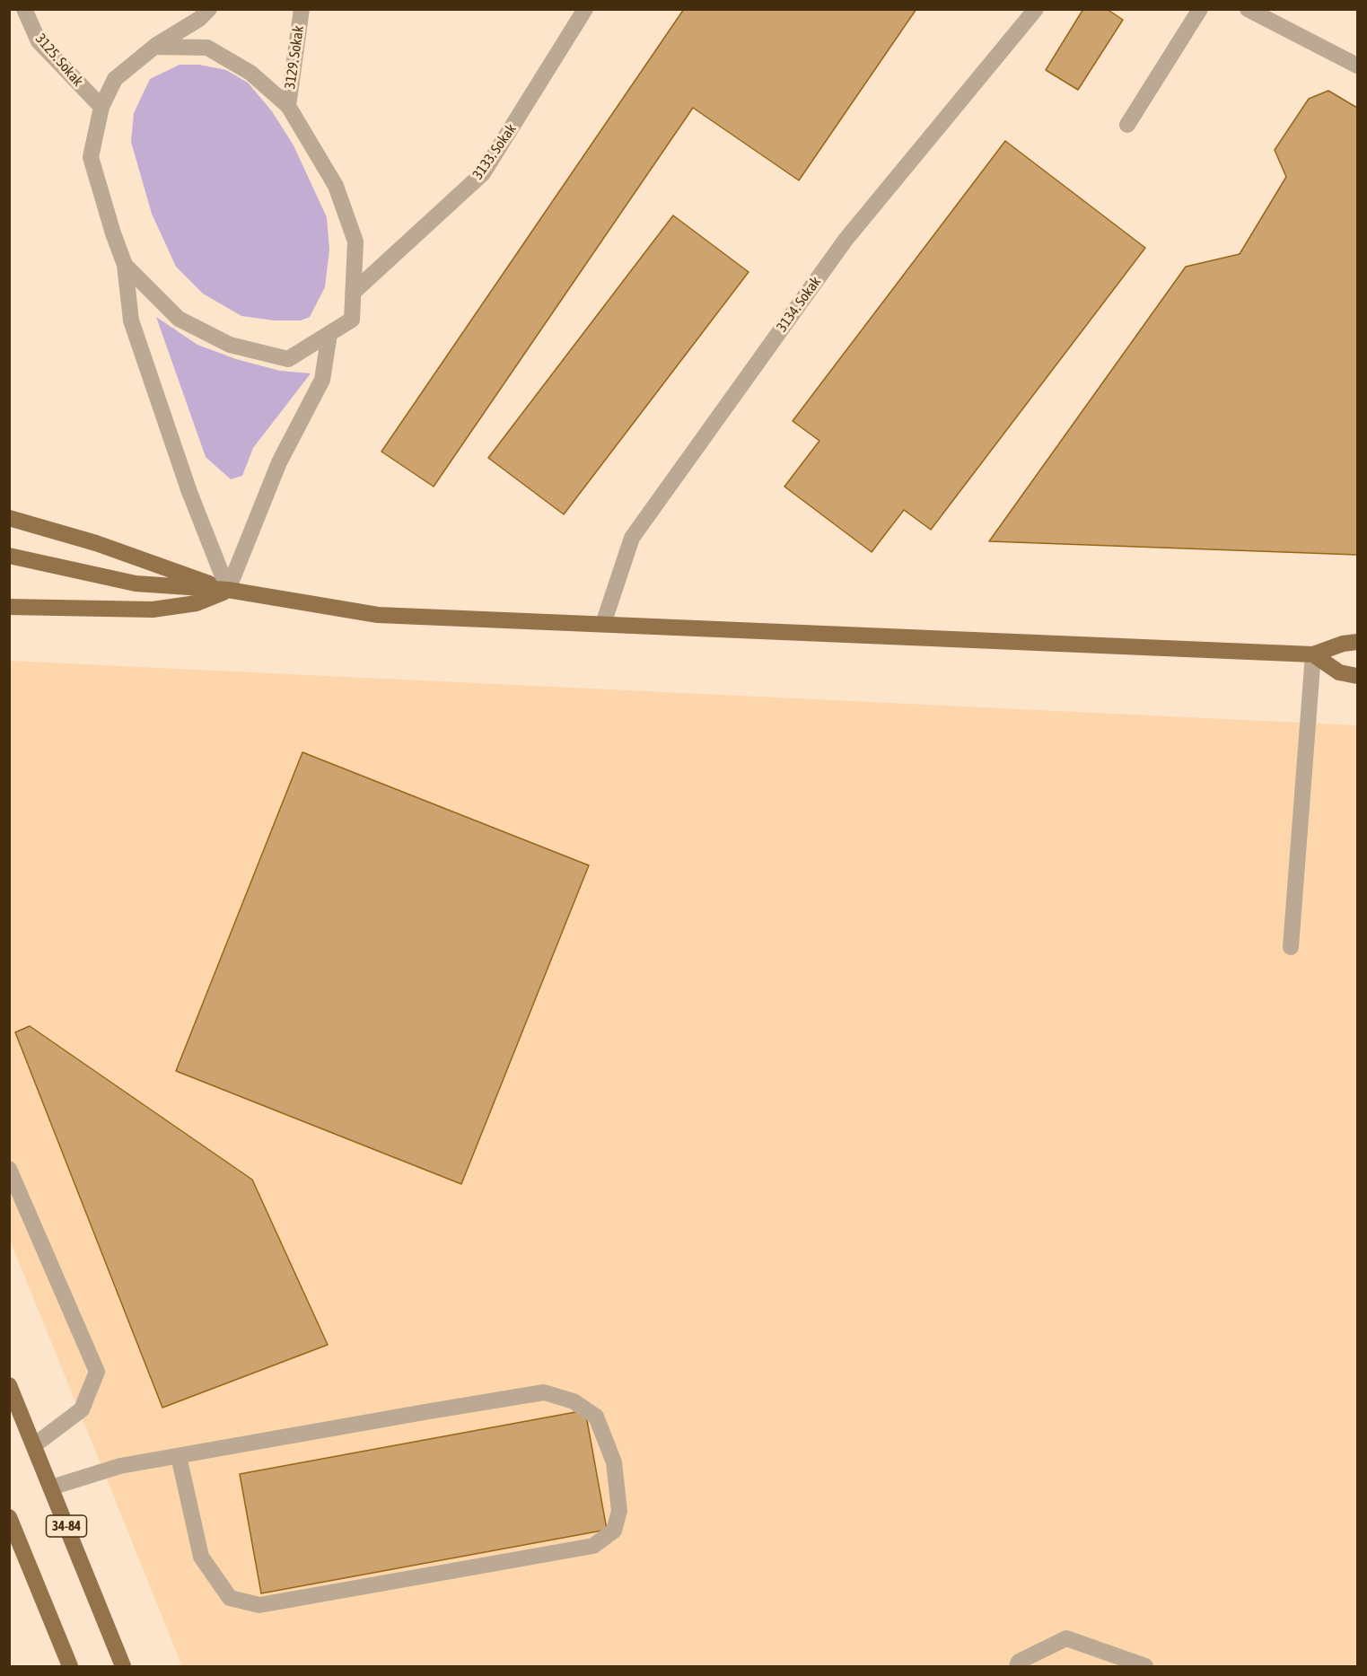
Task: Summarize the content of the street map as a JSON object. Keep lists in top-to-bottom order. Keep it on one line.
{"streets":{"main road":["34-84"],"street":["3129. Sokak","3125. Sokak","3133. Sokak","3134. Sokak"]}}
